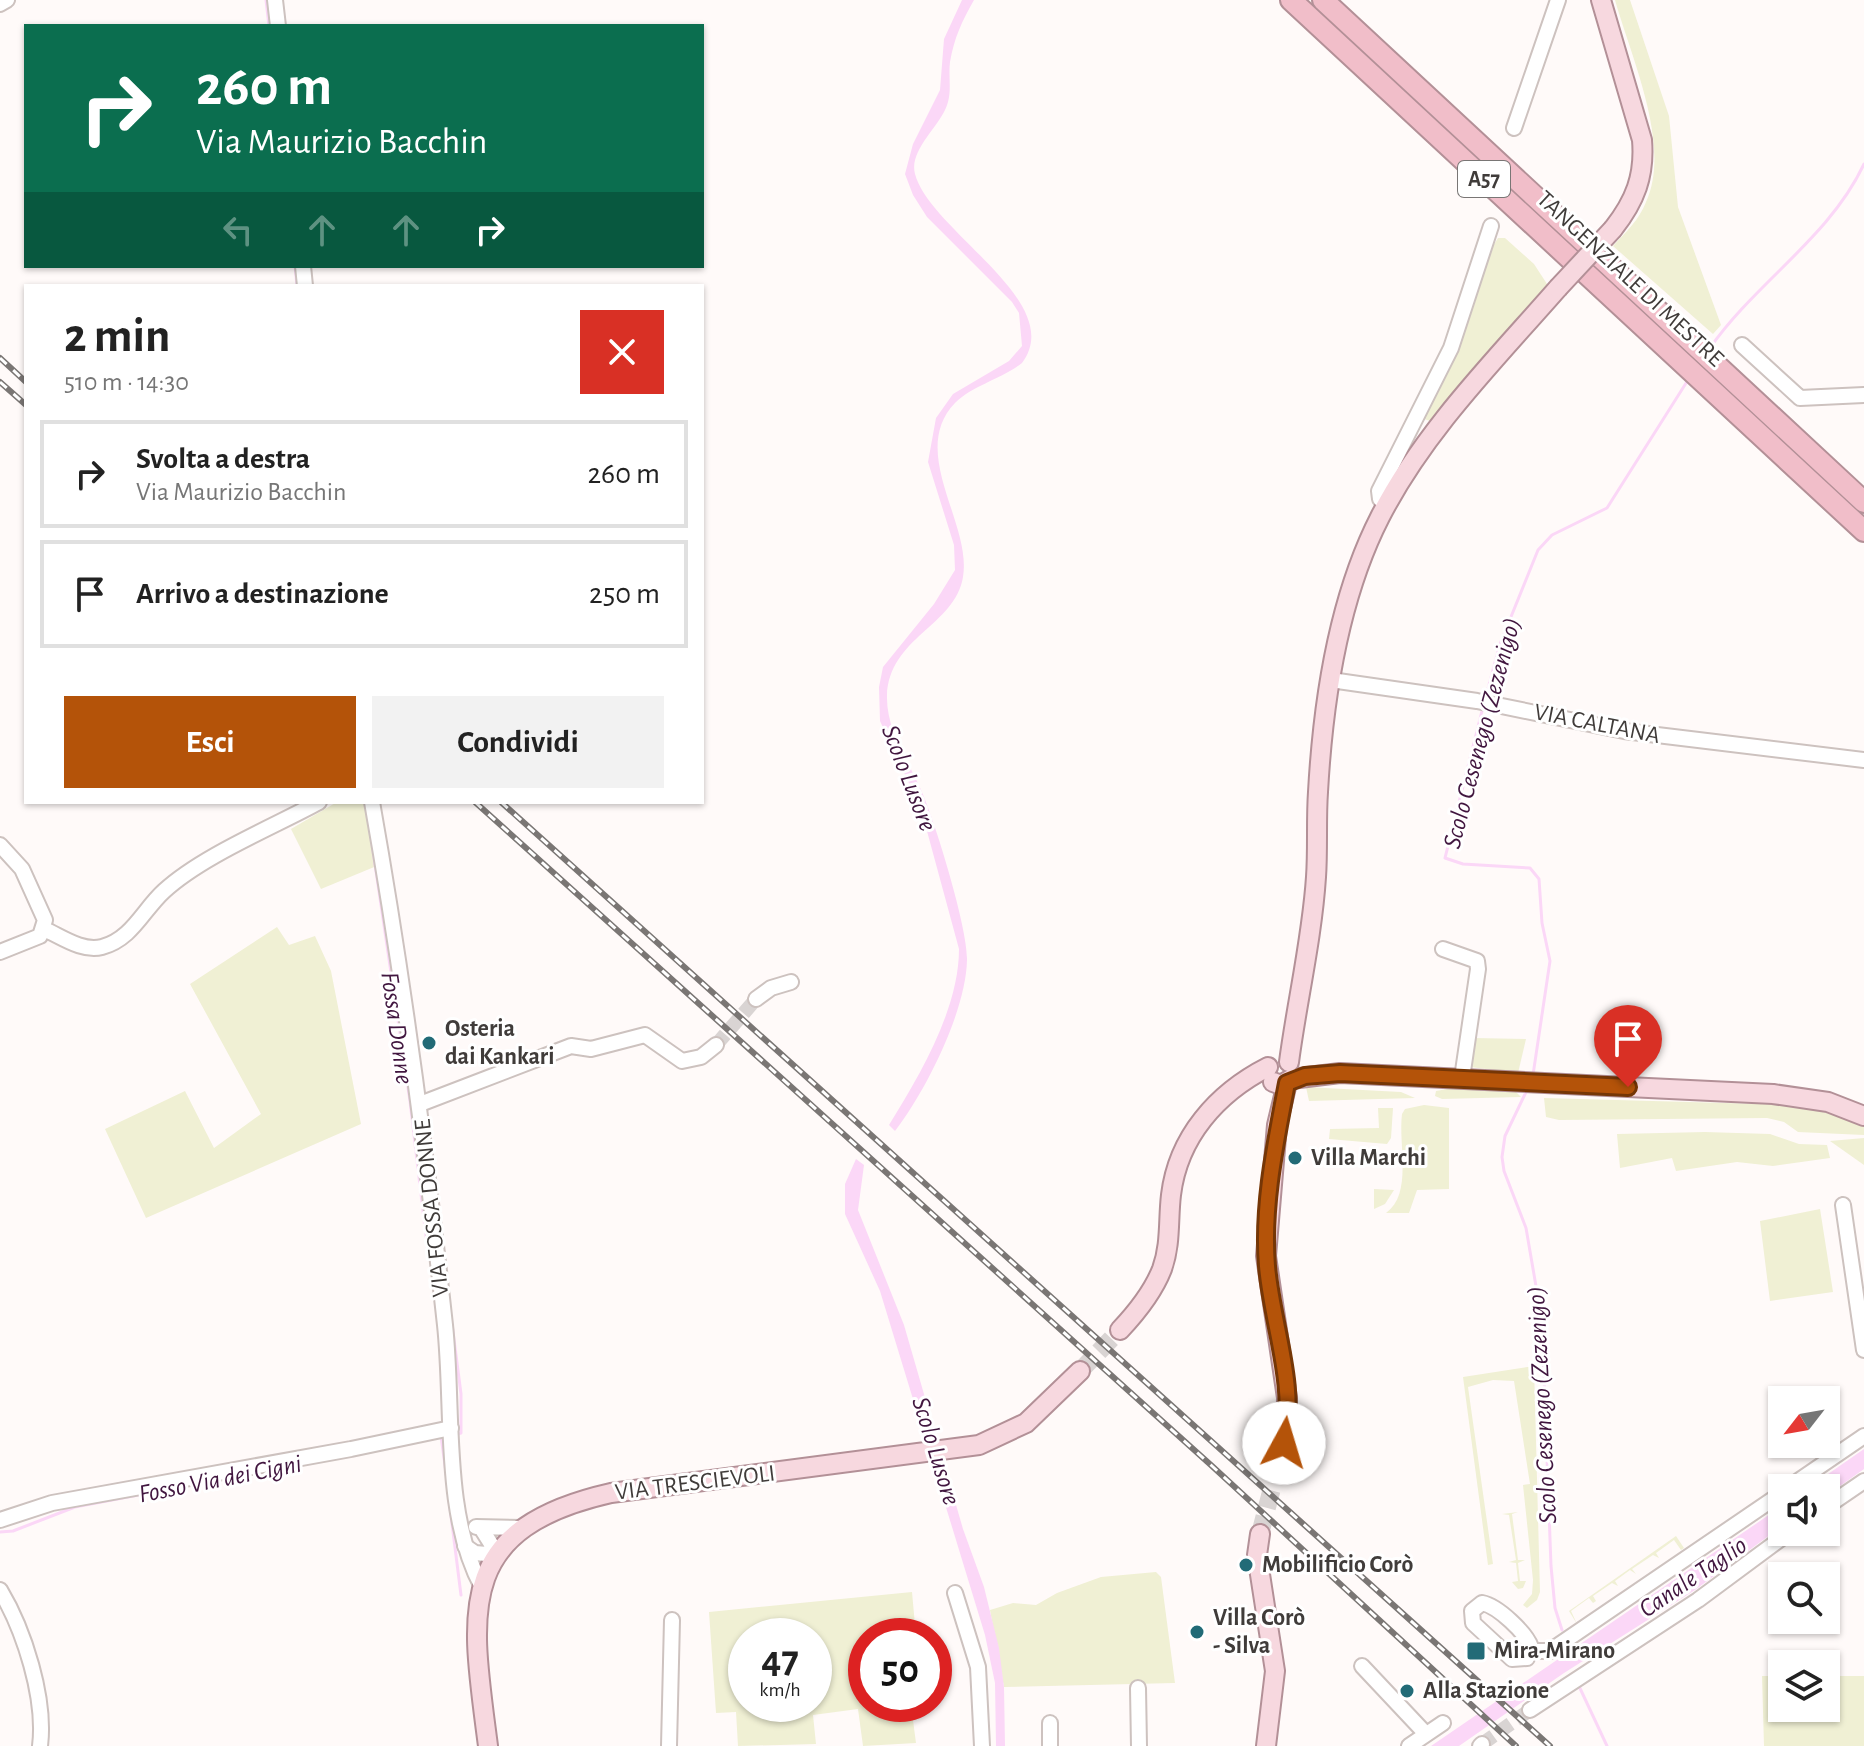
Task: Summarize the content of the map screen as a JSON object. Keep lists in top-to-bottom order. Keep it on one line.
{"streets":{"highway":["A57","TANGENZIALE DI MESTRE"],"main road":["VIA TRESCIEVOLI"],"street":["VIA CALTANA","VIA FOSSA DONNE"]},"crossings":[["VIA FOSSA DONNE","VIA TRESCIEVOLI"]],"water":["Scolo Cesenego (Zezenigo)","Scolo Lusore","Fossa Donne","Fosso Via dei Cigni","Canale Taglio"],"places":{"other":["Osteria dai Kankari","Villa Marchi","Mobilificio Corò","Villa Corò - Silva","Alla Stazione"],"transit":["Mira-Mirano"]},"north":"bottom left","page":{"turn":["260 m","Via Maurizio Bacchin"],"heading":["2 min","510 m · 14:30"],"list":[{"name":"Svolta a destra","note":"Via Maurizio Bacchin","value":"260 m"},{"name":"Arrivo a destinazione","value":"250 m"}],"buttons":["Esci","Condividi"],"speed":"47 km/h","limit":"50"}}
